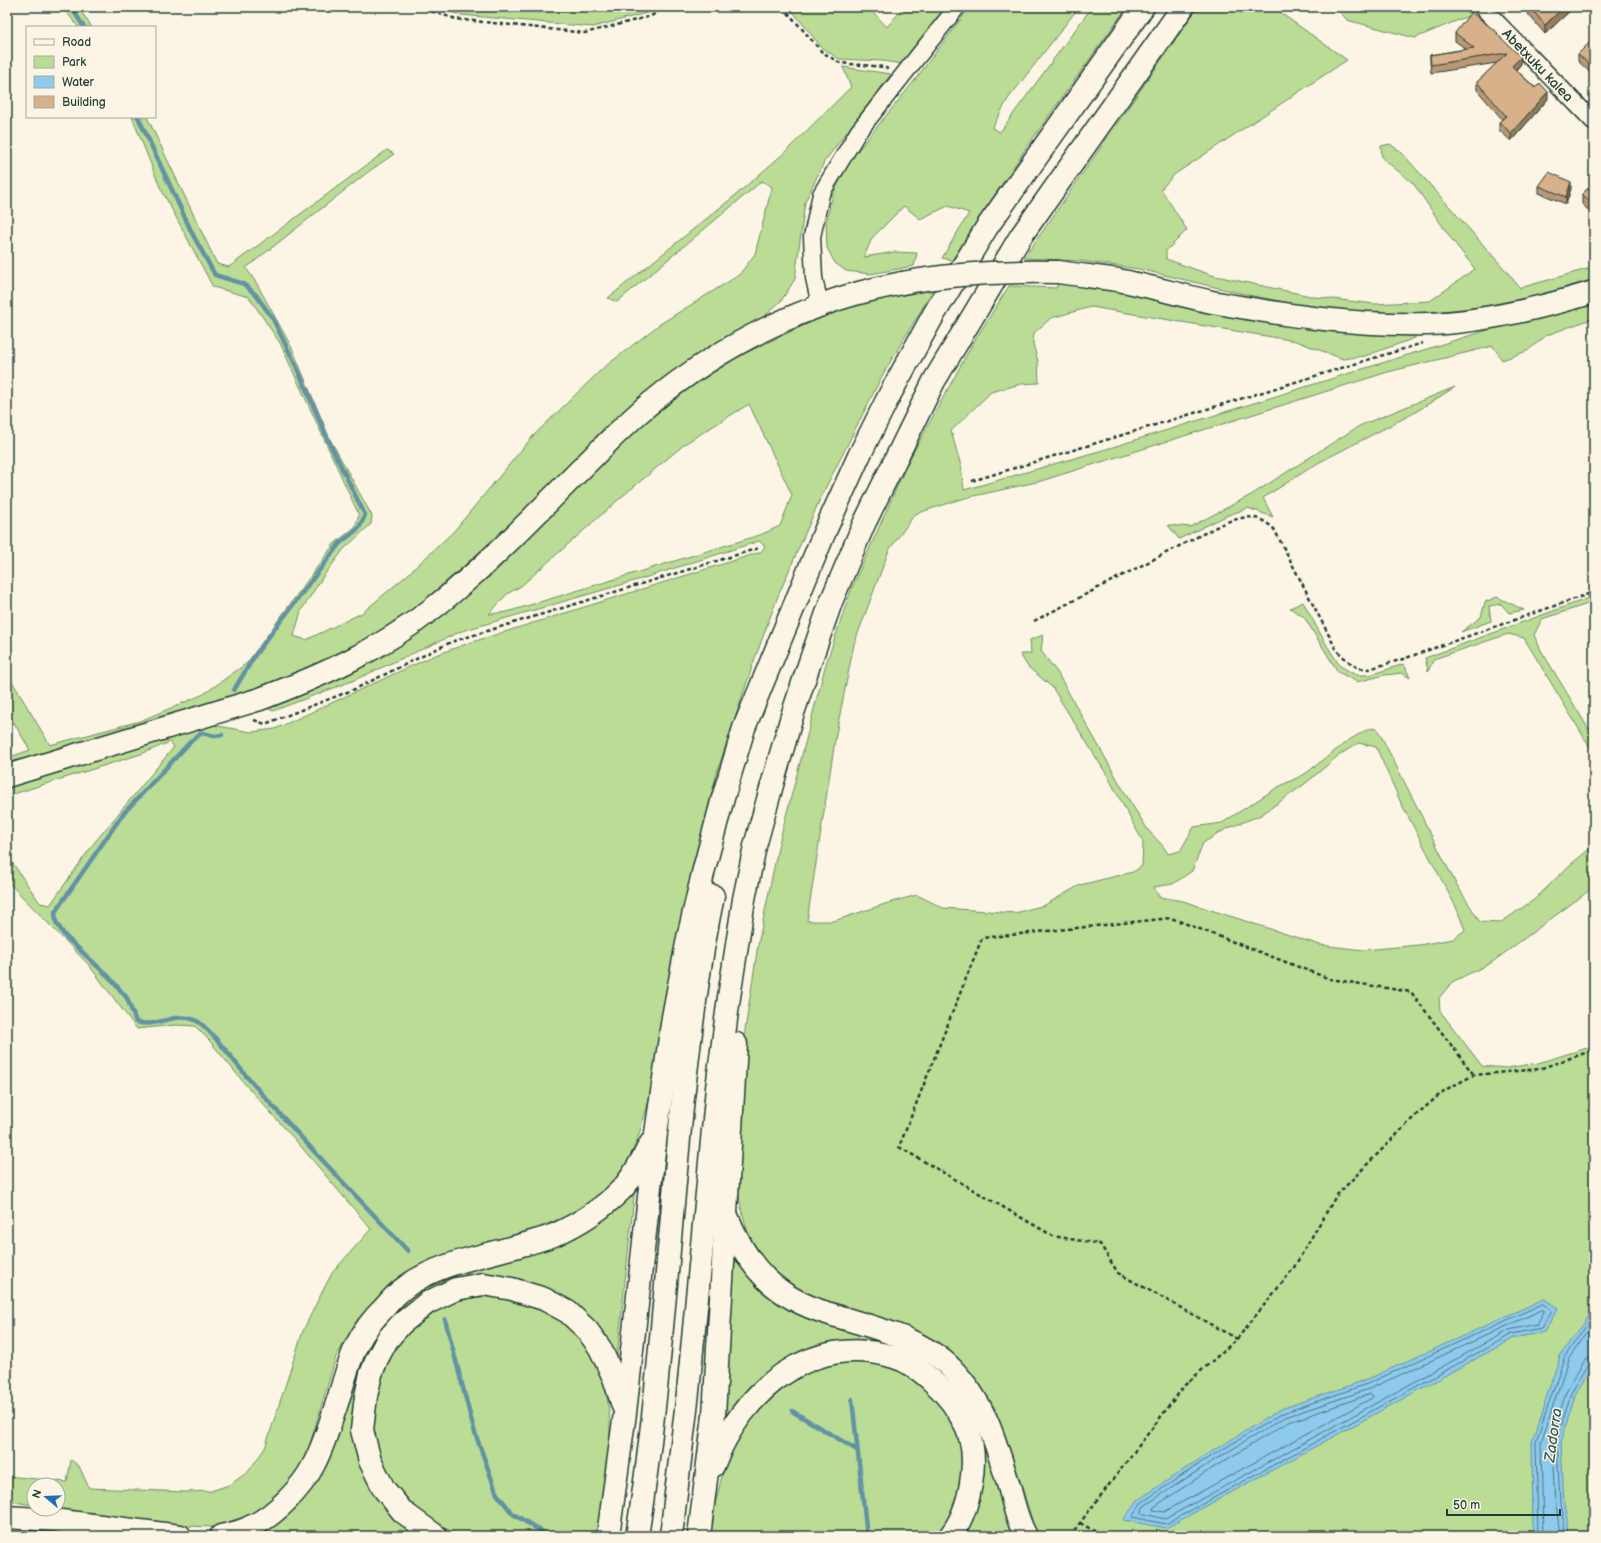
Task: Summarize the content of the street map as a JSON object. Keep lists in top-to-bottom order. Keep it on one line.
{"streets":{"street":["Abetxuku kalea"]},"water":["Zadorra"],"legend":["Road","Park","Water","Building"],"scale_bar":"50 m","north":"left"}
